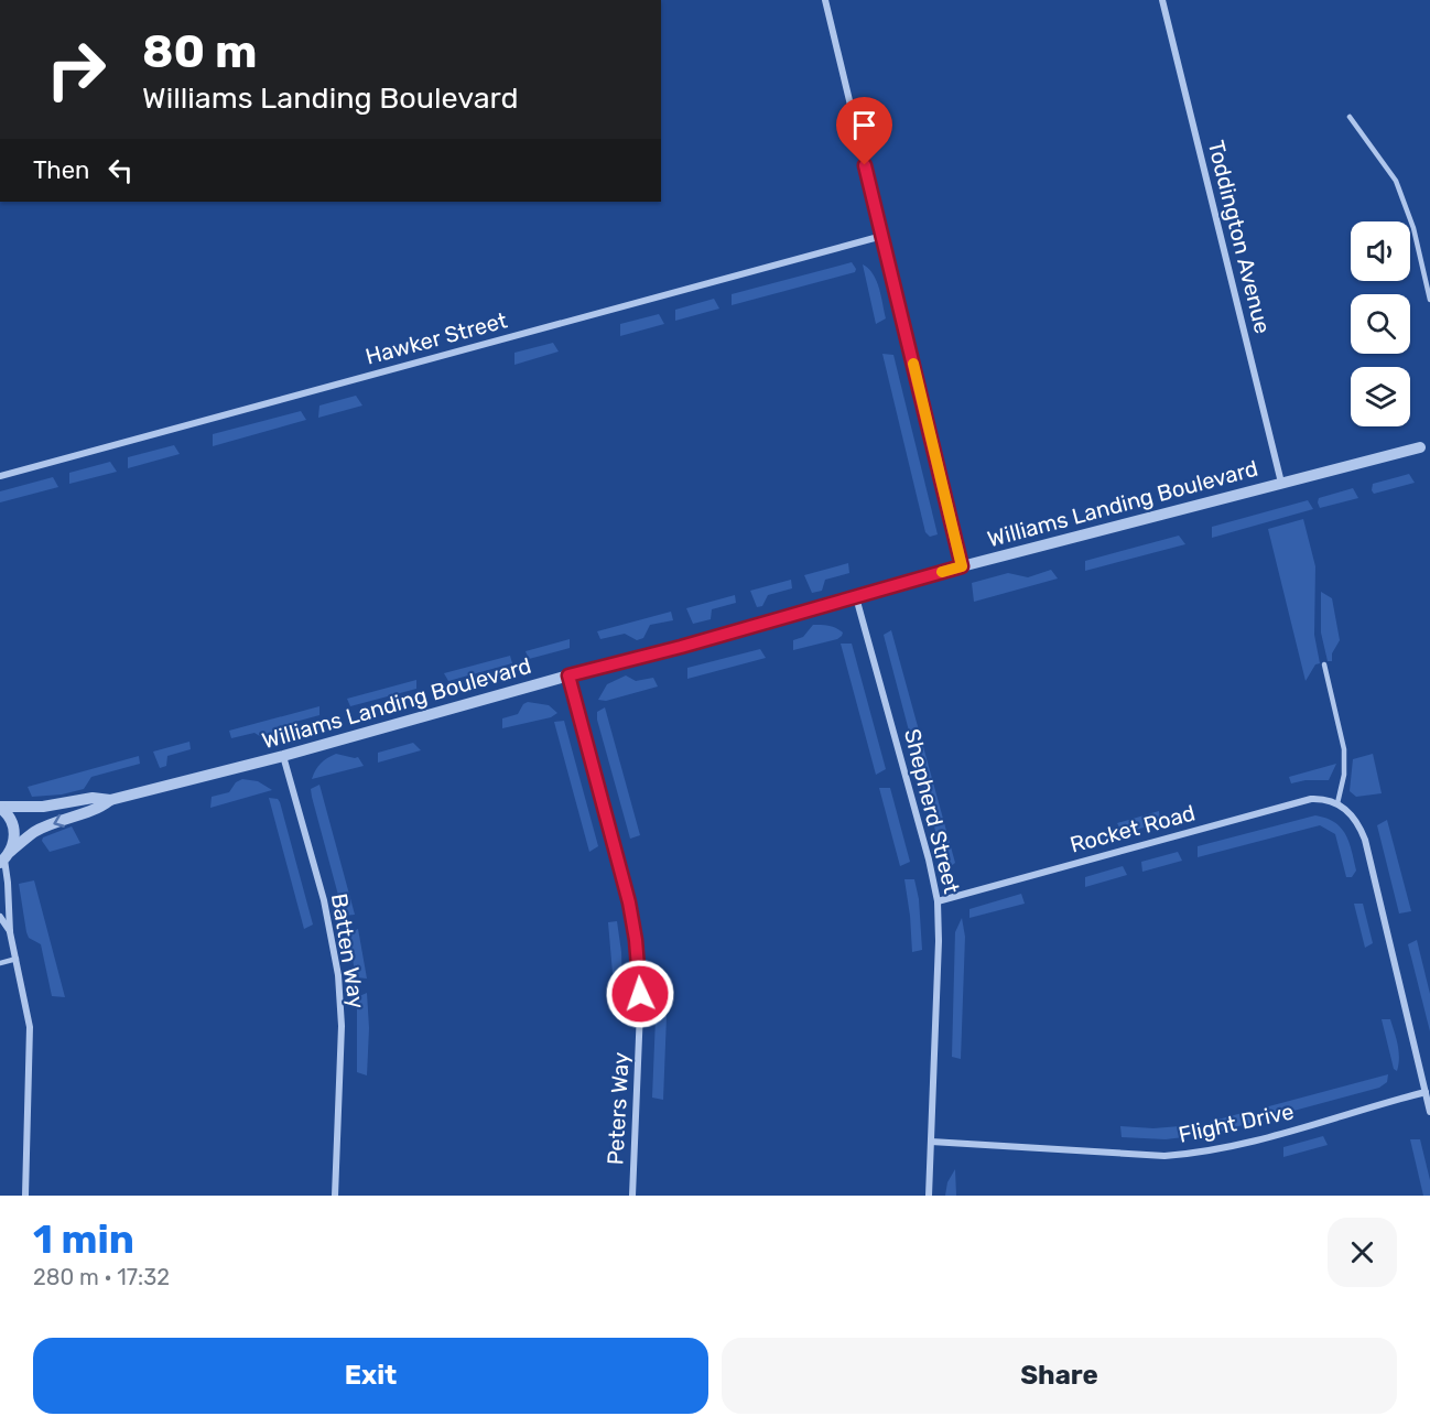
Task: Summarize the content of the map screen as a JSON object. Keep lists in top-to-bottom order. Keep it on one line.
{"streets":{"street":["Toddington Avenue","Hawker Street","Williams Landing Boulevard","Shepherd Street","Rocket Road","Batten Way","Peters Way","Flight Drive"]},"crossings":[["Toddington Avenue","Williams Landing Boulevard"],["Williams Landing Boulevard","Shepherd Street"],["Williams Landing Boulevard","Batten Way"],["Williams Landing Boulevard","Peters Way"],["Shepherd Street","Rocket Road"],["Shepherd Street","Flight Drive"]],"page":{"turn":["80 m","Williams Landing Boulevard"],"then":"Then","heading":["1 min","280 m · 17:32"],"buttons":["Exit","Share"]}}
